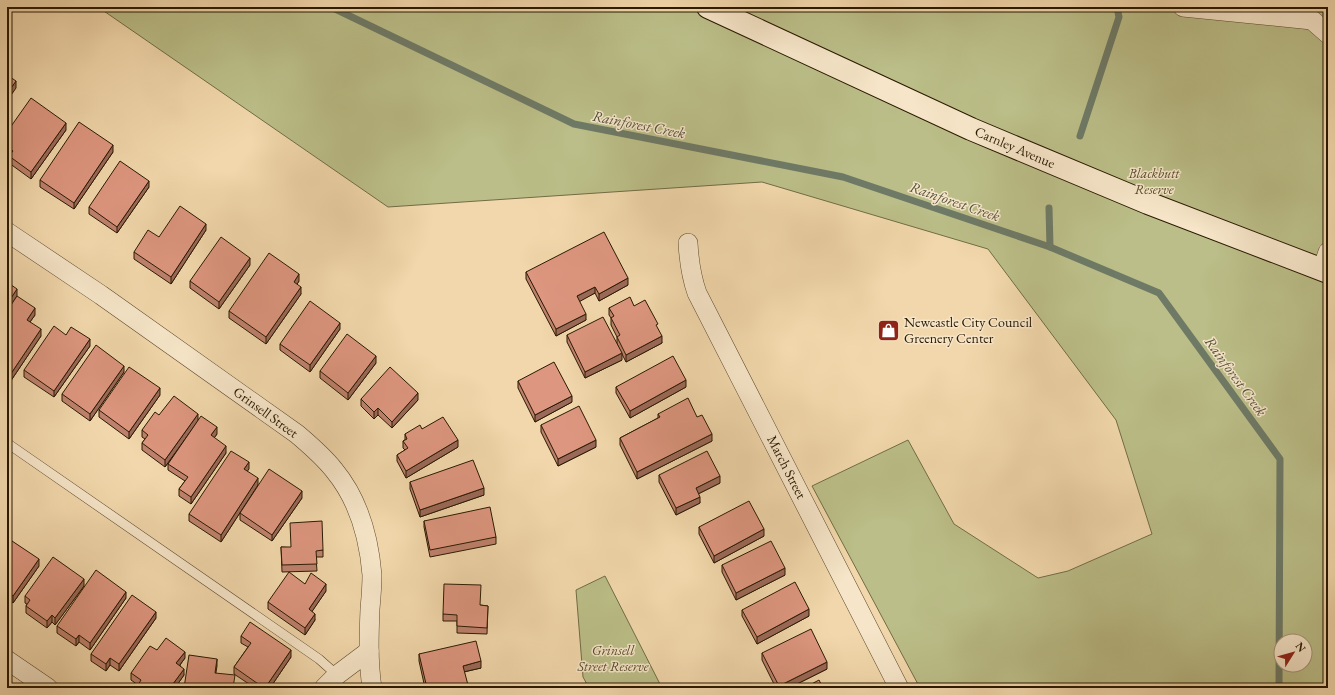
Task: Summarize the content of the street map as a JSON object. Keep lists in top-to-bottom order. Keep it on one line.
{"streets":{"main road":["Carnley Avenue"],"street":["Grinsell Street","March Street"]},"water":["Rainforest Creek"],"parks":["Blackbutt Reserve","Grinsell Street Reserve"],"places":{"shop":["Newcastle City Council Greenery Center"]},"north":"top right"}
